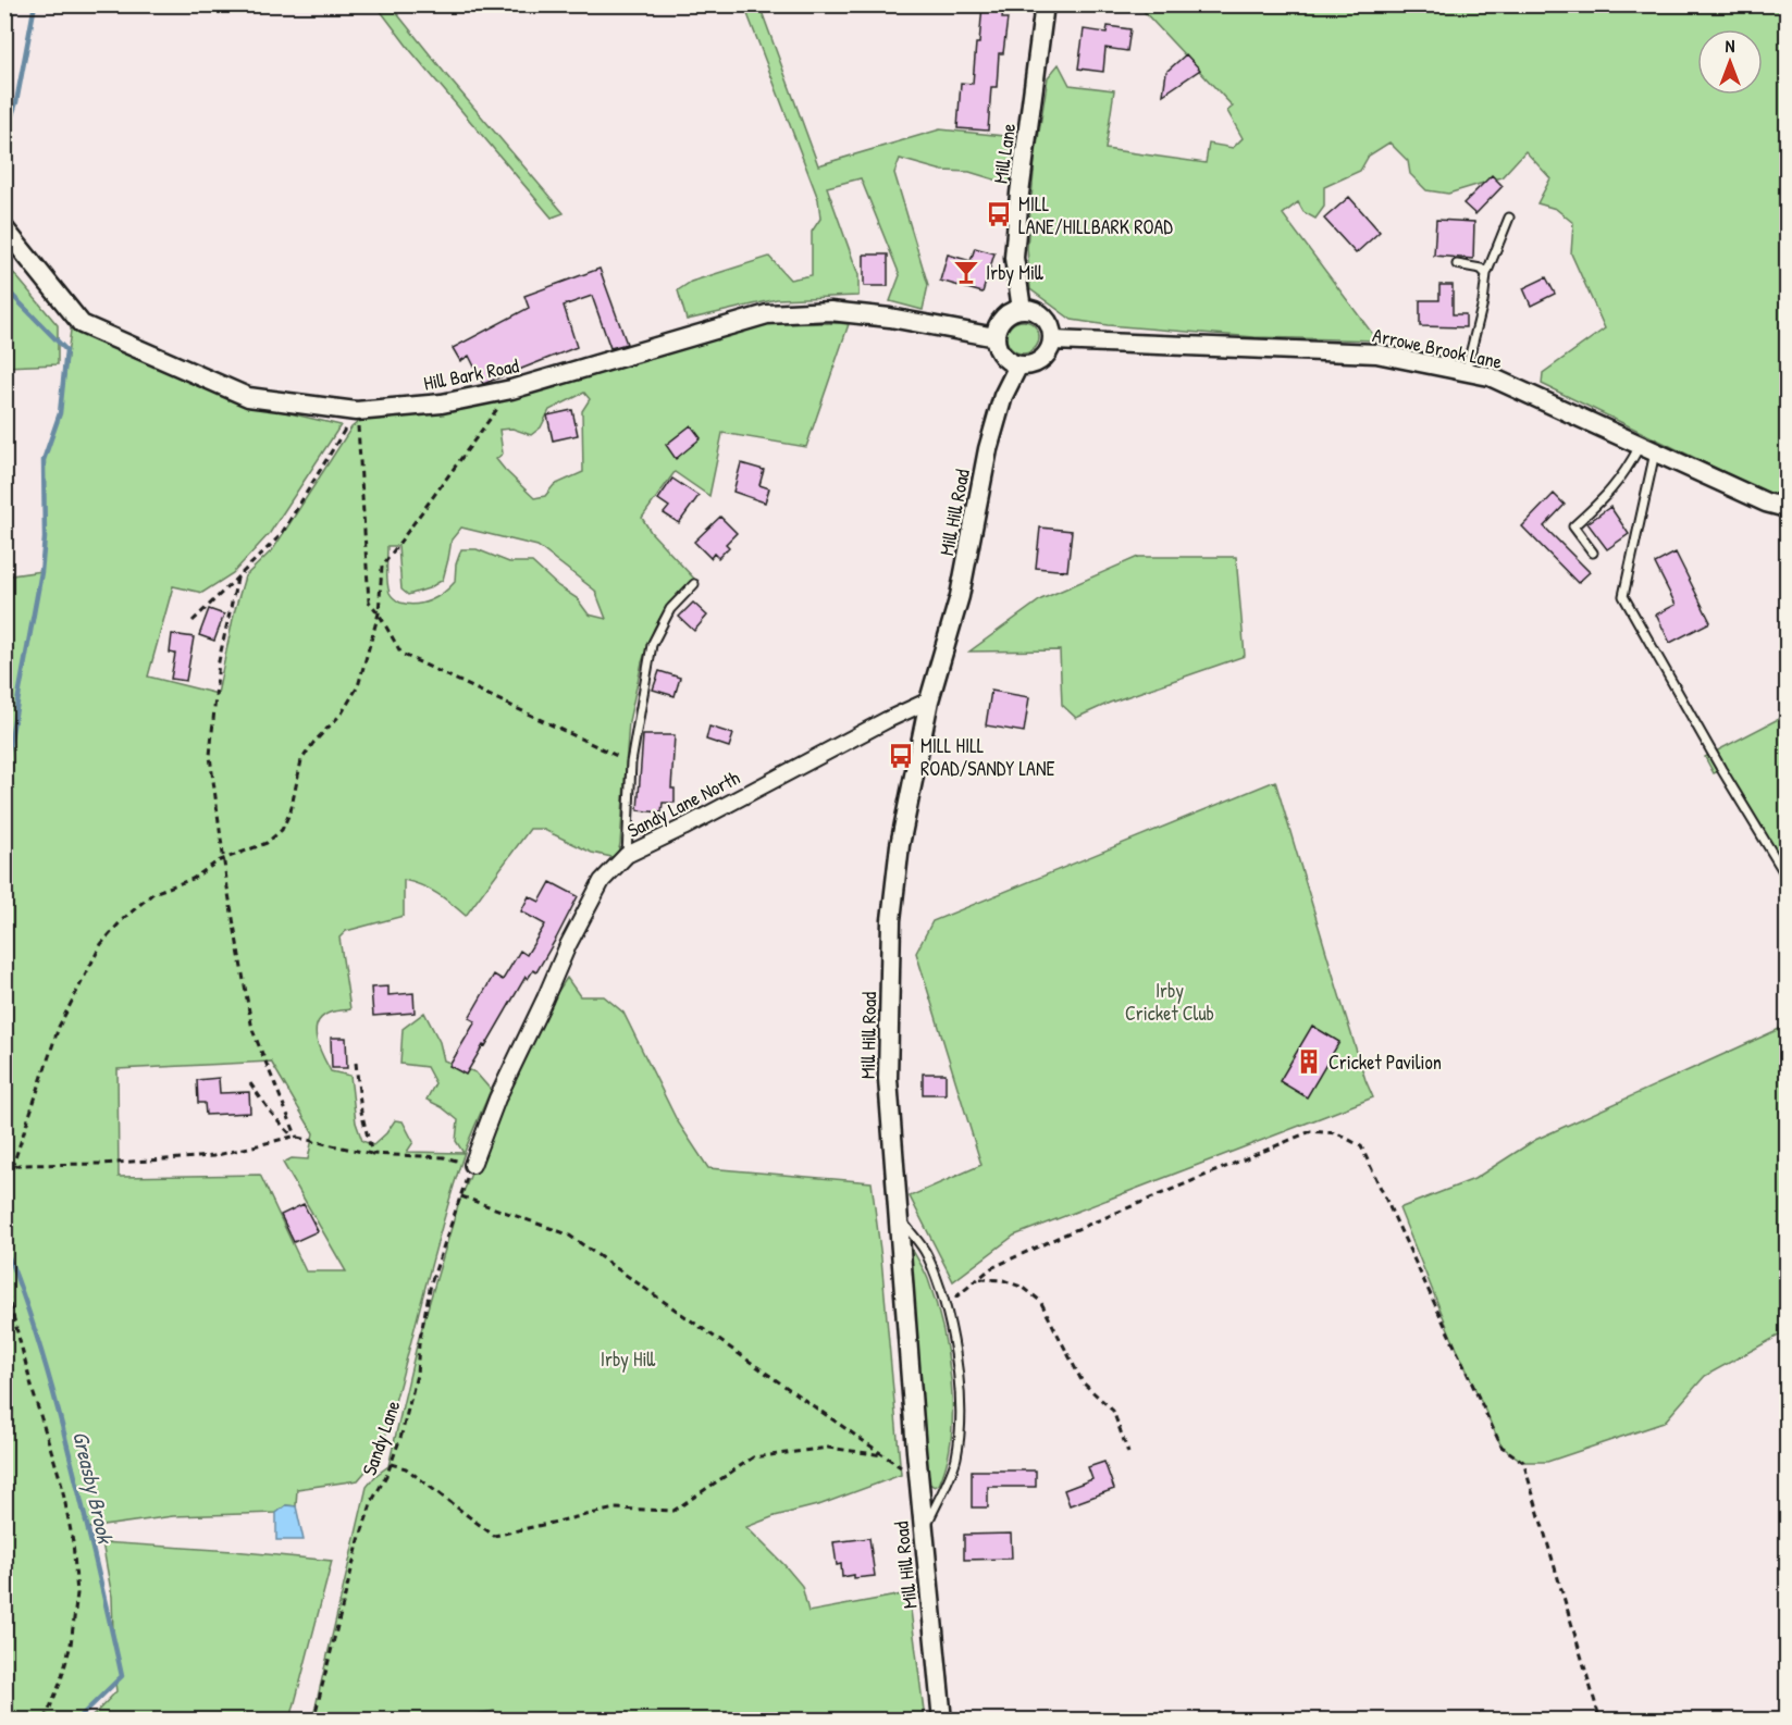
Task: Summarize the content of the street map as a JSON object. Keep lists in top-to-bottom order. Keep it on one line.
{"streets":{"street":["Mill Lane","Arrowe Brook Lane","Hill Bark Road","Mill Hill Road","Sandy Lane North"],"path":["Sandy Lane"]},"crossings":[["Mill Lane","Arrowe Brook Lane"],["Mill Lane","Hill Bark Road"],["Mill Lane","Mill Hill Road"],["Arrowe Brook Lane","Hill Bark Road"],["Arrowe Brook Lane","Mill Hill Road"],["Hill Bark Road","Mill Hill Road"],["Mill Hill Road","Sandy Lane North"],["Sandy Lane North","Sandy Lane"]],"water":["Greasby Brook"],"parks":["Irby Cricket Club","Irby Hill"],"places":{"bus stop":["MILL LANE/HILLBARK ROAD","MILL HILL ROAD/SANDY LANE"],"bar":["Irby Mill"],"building":["Cricket Pavilion"]},"north":"top"}
